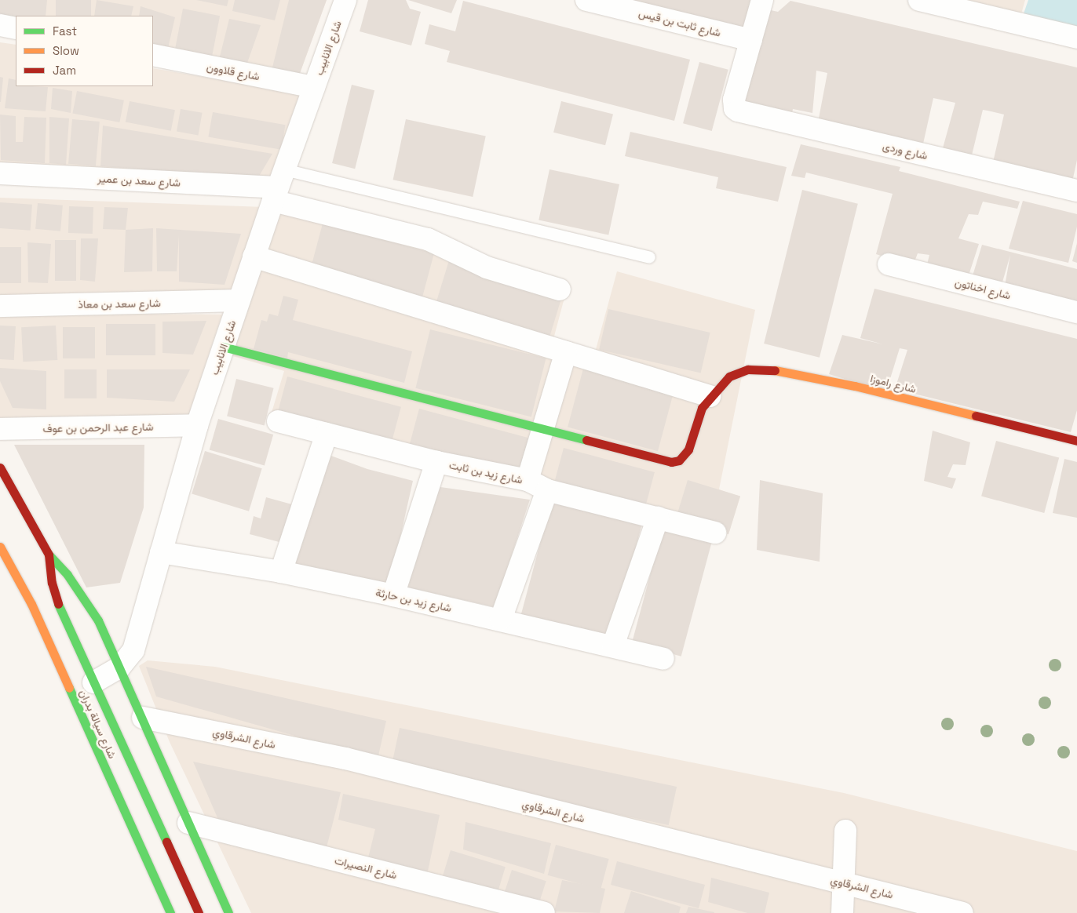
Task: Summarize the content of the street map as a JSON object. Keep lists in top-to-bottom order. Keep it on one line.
{"streets":{"street":["شارع ثابت بن قيس","شارع الانابيب","شارع قلاوون","شارع وردى","شارع سعد بن عمير","شارع اخناتون","شارع سعد بن معاذ","شارع راموزا","شارع عبد الرحمن بن عوف","شارع زيد بن ثابت","شارع زيد بن حارثة","شارع سيالة بدران","شارع الشرقاوي","شارع النصيرات"]},"crossings":[["شارع ثابت بن قيس","شارع وردى"],["شارع الانابيب","شارع قلاوون"],["شارع الانابيب","شارع سعد بن عمير"],["شارع الانابيب","شارع سعد بن معاذ"],["شارع الانابيب","شارع راموزا"],["شارع الانابيب","شارع عبد الرحمن بن عوف"],["شارع الانابيب","شارع زيد بن حارثة"],["شارع الانابيب","شارع سيالة بدران"],["شارع سيالة بدران","شارع الشرقاوي"],["شارع سيالة بدران","شارع النصيرات"]],"legend":["Fast","Slow","Jam"]}
